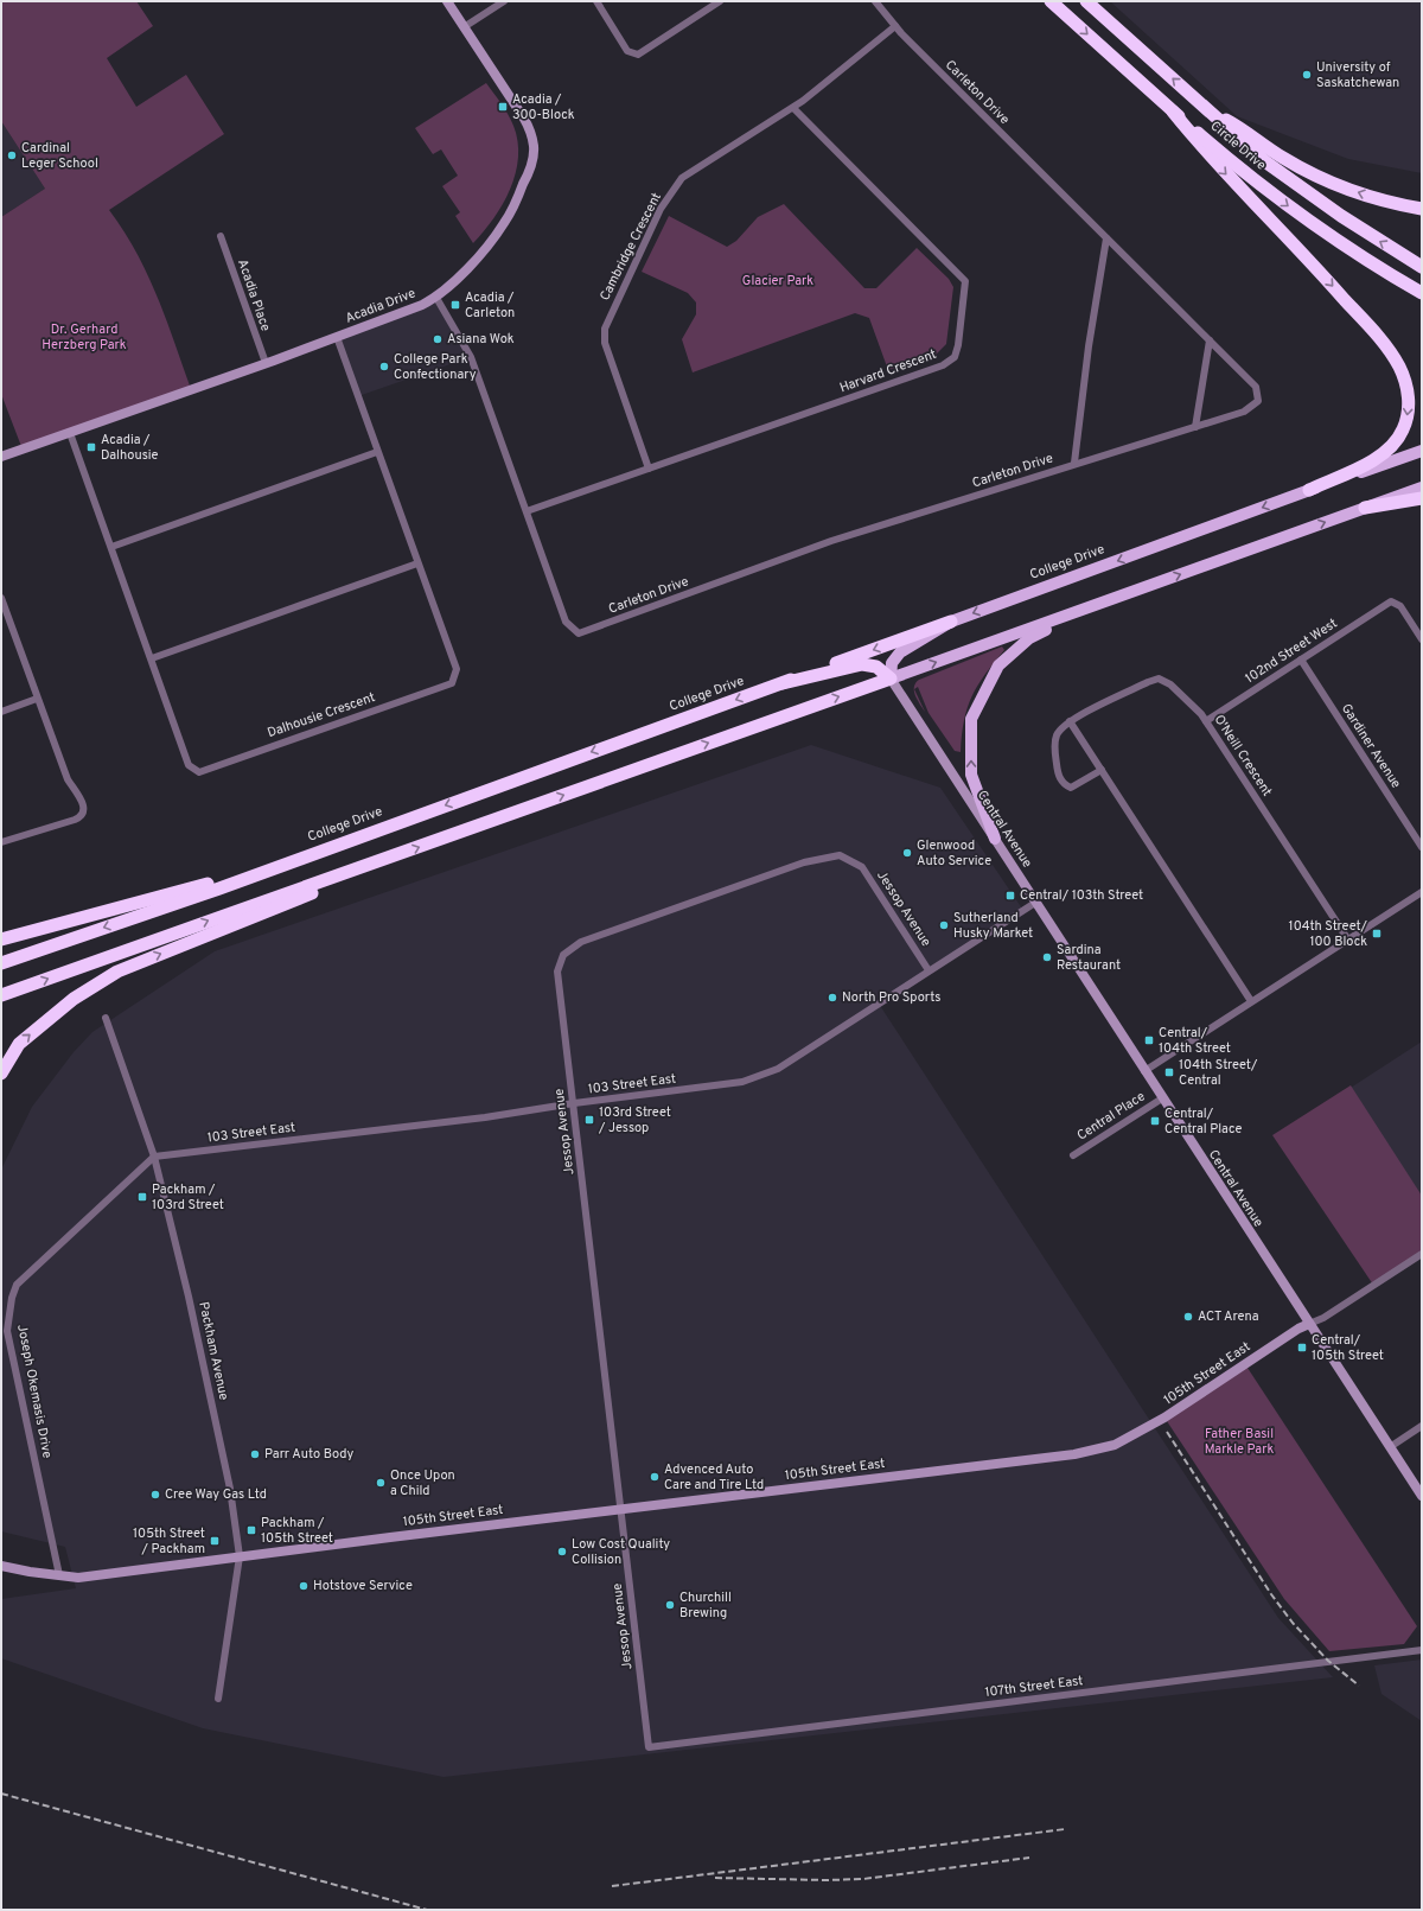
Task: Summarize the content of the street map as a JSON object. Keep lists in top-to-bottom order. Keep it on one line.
{"streets":{"highway":["Circle Drive","College Drive"],"street":["Carleton Drive","Cambridge Crescent","Acadia Place","Acadia Drive","Harvard Crescent","102nd Street West","Dalhousie Crescent","Gardiner Avenue","O'Neill Crescent","Central Avenue","Jessop Avenue","103 Street East","Central Place","Packham Avenue","105th Street East","Joseph Okemasis Drive","107th Street East"]},"crossings":[["Carleton Drive","Cambridge Crescent"],["Carleton Drive","Acadia Drive"],["Carleton Drive","Harvard Crescent"],["Cambridge Crescent","Harvard Crescent"],["Acadia Place","Acadia Drive"],["Acadia Drive","Dalhousie Crescent"],["102nd Street West","Gardiner Avenue"],["102nd Street West","O'Neill Crescent"],["Central Avenue","103 Street East"],["Central Avenue","Central Place"],["Central Avenue","105th Street East"],["Jessop Avenue","103 Street East"],["Jessop Avenue","105th Street East"],["Jessop Avenue","107th Street East"],["103 Street East","Packham Avenue"],["103 Street East","Joseph Okemasis Drive"],["Packham Avenue","105th Street East"],["Packham Avenue","Joseph Okemasis Drive"],["105th Street East","Joseph Okemasis Drive"]],"parks":["Glacier Park","Dr. Gerhard Herzberg Park","Father Basil Markle Park"],"places":{"other":["University of Saskatchewan","Cardinal Leger School","Asiana Wok","College Park Confectionary","Glenwood Auto Service","Sutherland Husky Market","Sardina Restaurant","North Pro Sports","ACT Arena","Parr Auto Body","Advenced Auto Care and Tire Ltd","Once Upon a Child","Cree Way Gas Ltd","Low Cost Quality Collision","Hotstove Service","Churchill Brewing"],"transit":["Acadia / 300-Block","Acadia / Carleton","Acadia / Dalhousie","Central/ 103th Street","104th Street/ 100 Block","Central/ 104th Street","104th Street/ Central","103rd Street / Jessop","Central/ Central Place","Packham / 103rd Street","Central/ 105th Street","Packham / 105th Street","105th Street / Packham"]}}
